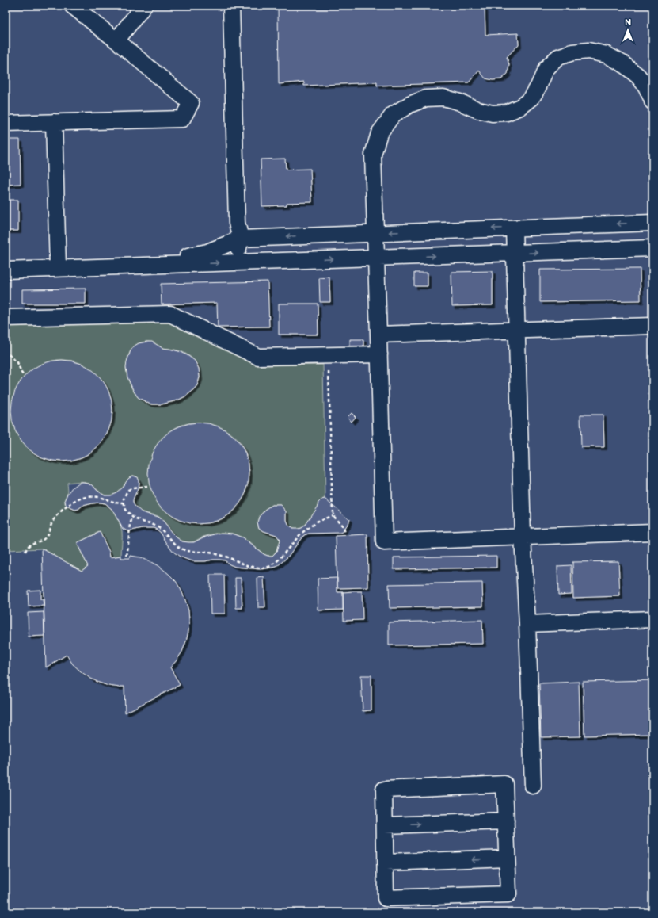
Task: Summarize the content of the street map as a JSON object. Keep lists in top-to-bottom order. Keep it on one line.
{"north":"top"}
